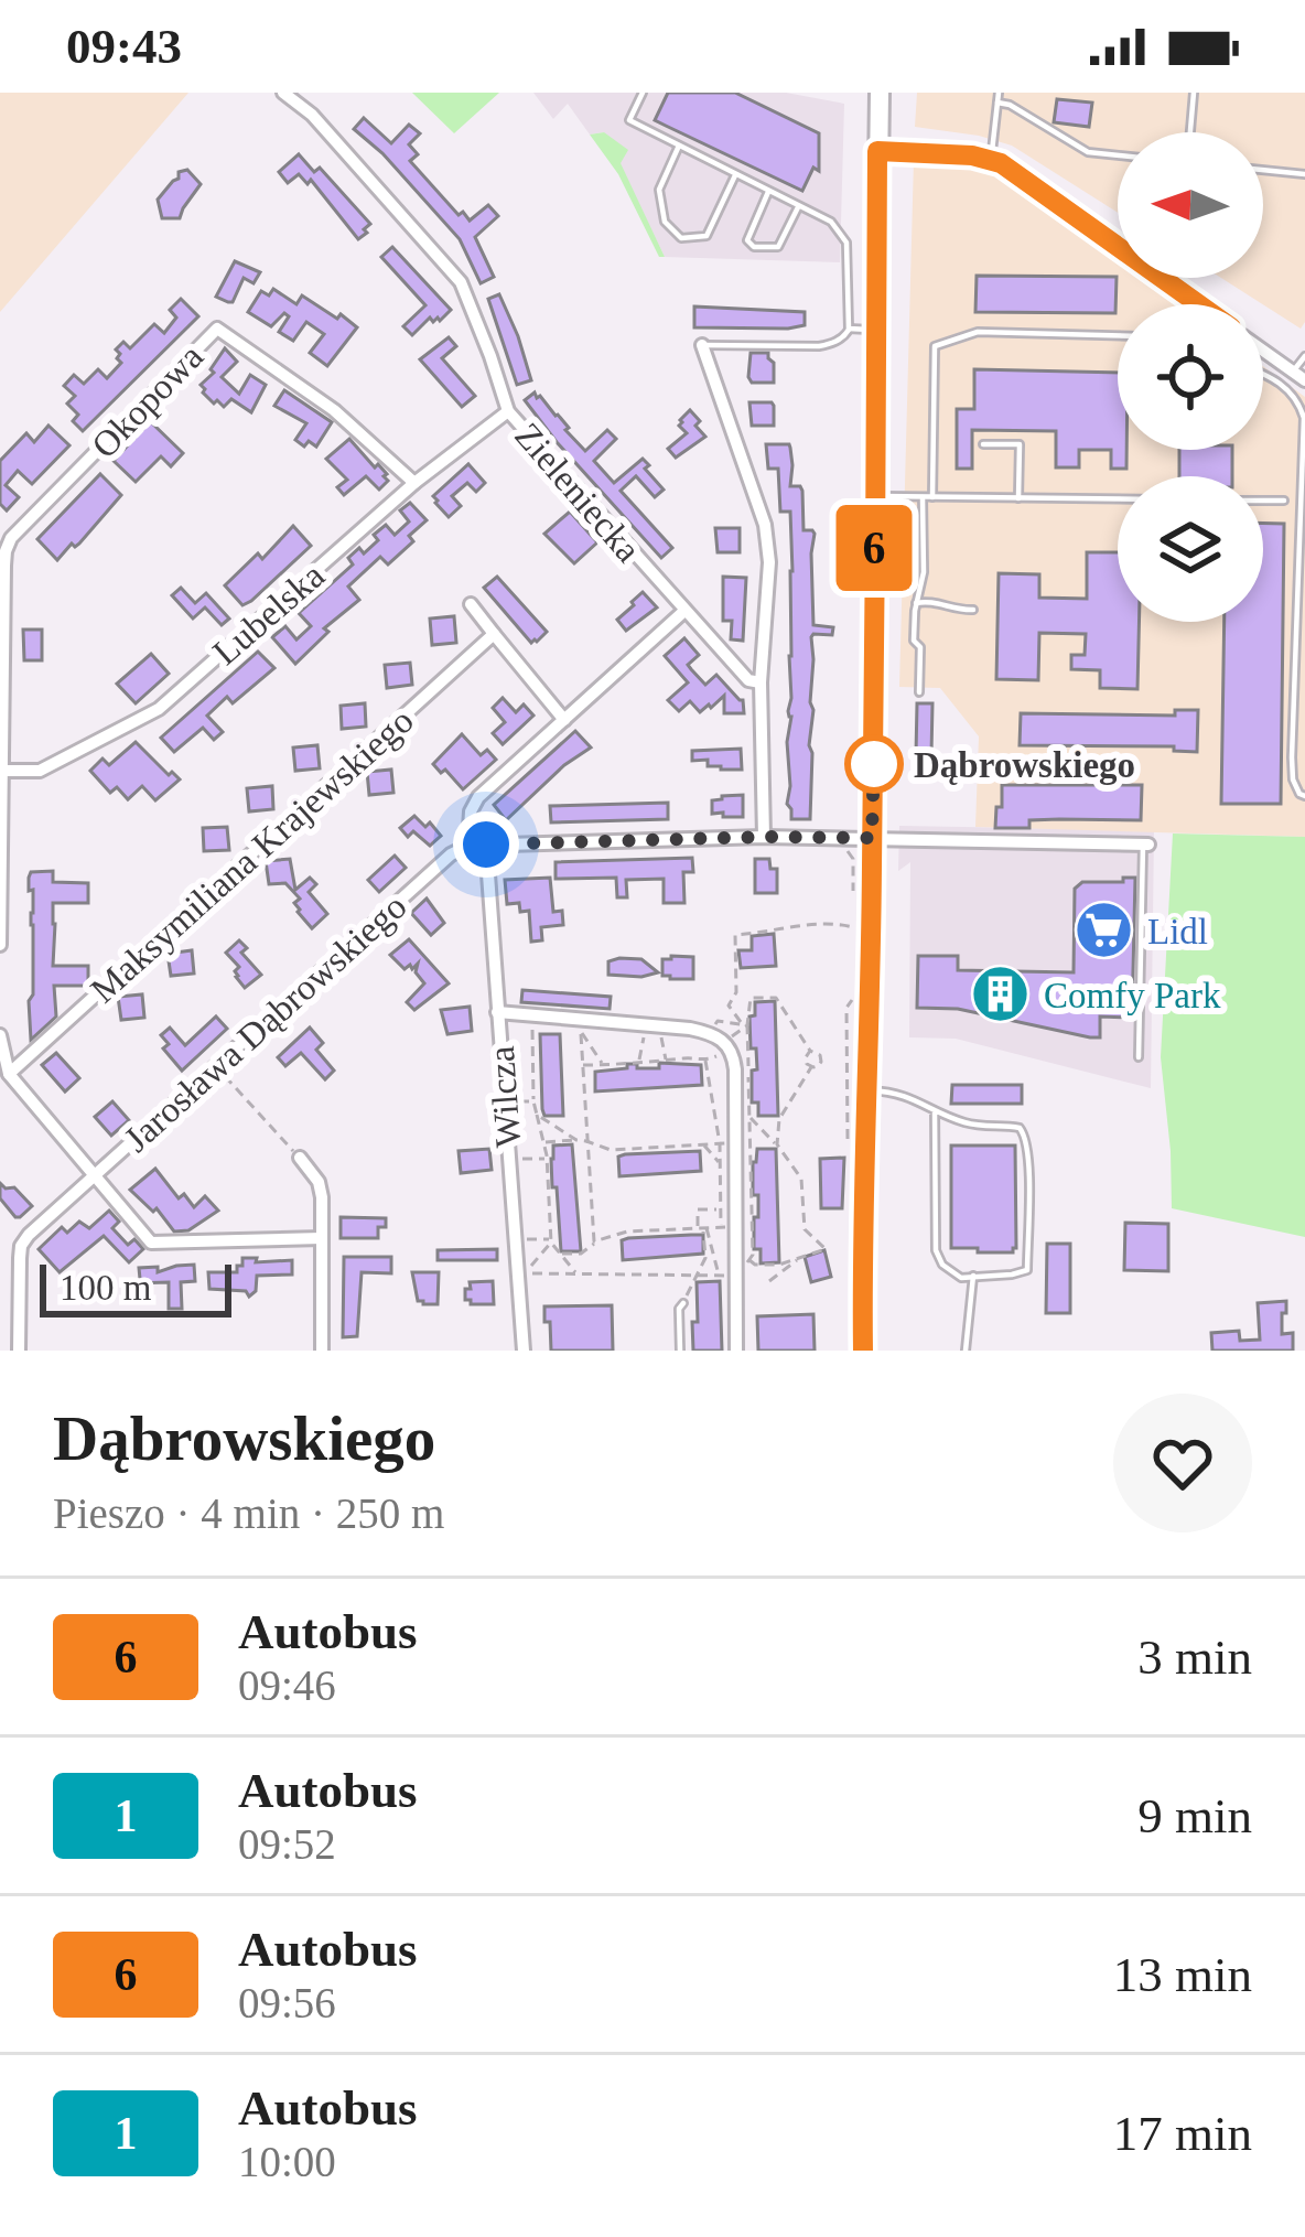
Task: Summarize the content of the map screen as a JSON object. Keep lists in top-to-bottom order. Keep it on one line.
{"streets":{"street":["Okopowa","Zieleniecka","Lubelska","Maksymiliana Krajewskiego","Jarosława Dąbrowskiego","Wilcza"]},"crossings":[["Okopowa","Lubelska"],["Zieleniecka","Lubelska"]],"places":{"other":["Dąbrowskiego"],"supermarket":["Lidl"],"building":["Comfy Park"]},"lines":["bus line 6"],"scale_bar":"100 m","north":"left","page":{"status":"09:43","on_map":"6","scale":"100 m","heading":["Dąbrowskiego","Pieszo · 4 min · 250 m"],"list":[{"mark":"6","name":"Autobus","note":"09:46","value":"3 min"},{"mark":"1","name":"Autobus","note":"09:52","value":"9 min"},{"mark":"6","name":"Autobus","note":"09:56","value":"13 min"},{"mark":"1","name":"Autobus","note":"10:00","value":"17 min"}]}}
